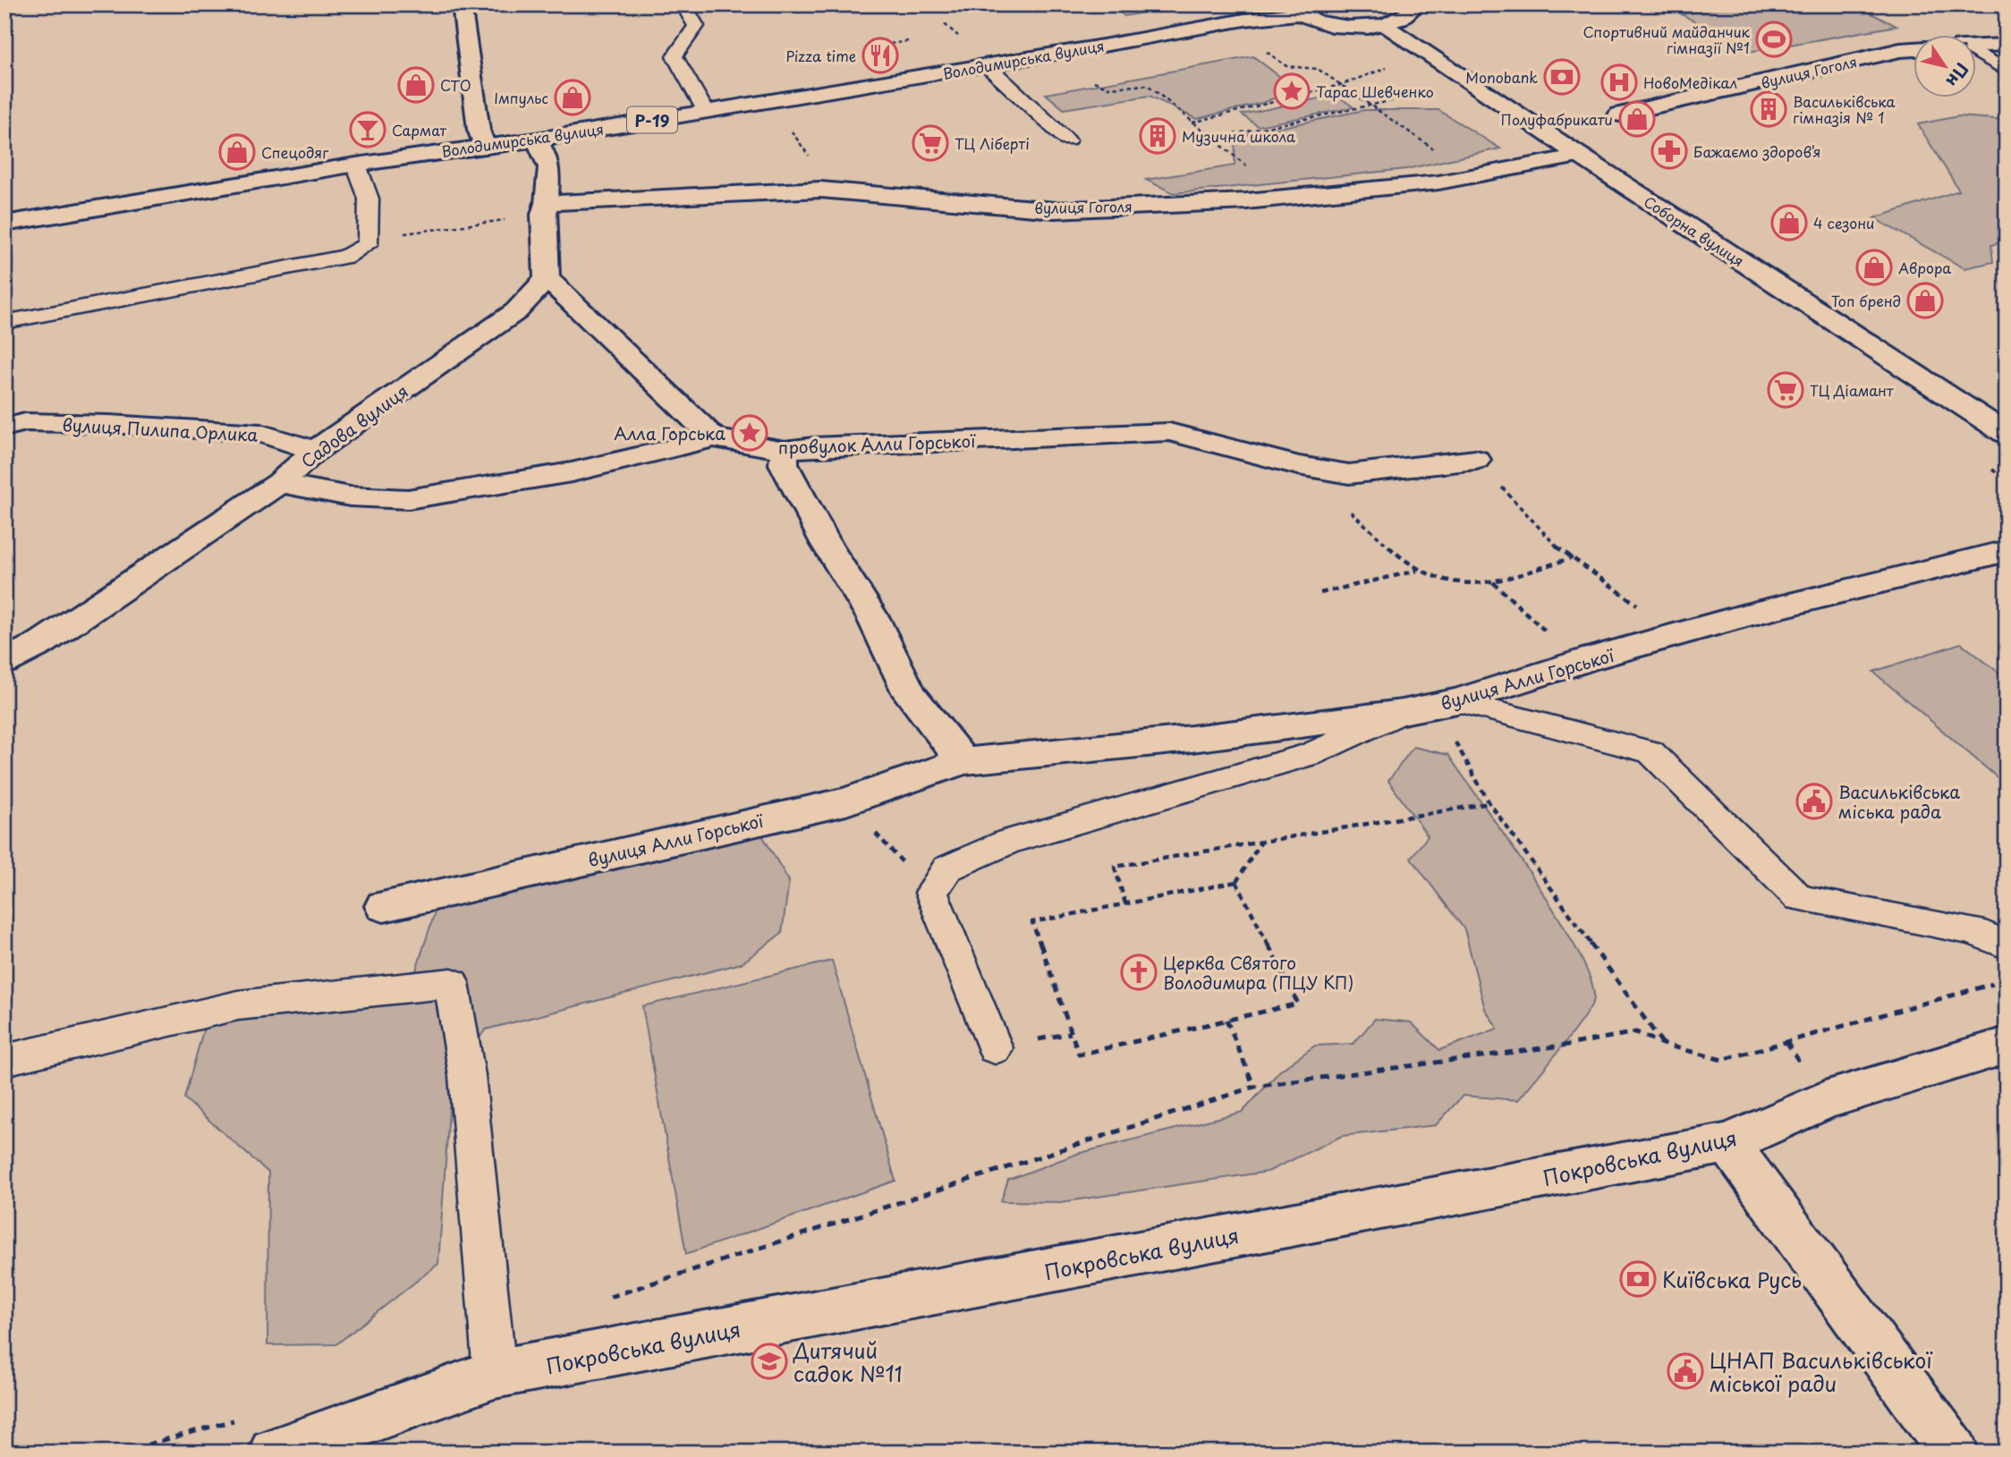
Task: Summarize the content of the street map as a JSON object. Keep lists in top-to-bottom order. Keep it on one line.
{"streets":{"street":["Володимирська вулиця","вулиця Гоголя","Р-19","Соборна вулиця","Садова вулиця","вулиця Пилипа Орлика","провулок Алли Горської","вулиця Алли Горської","Покровська вулиця"]},"crossings":[["Володимирська вулиця","Р-19"],["вулиця Гоголя","Соборна вулиця"],["Р-19","Соборна вулиця"],["Садова вулиця","вулиця Пилипа Орлика"],["Садова вулиця","провулок Алли Горської"]],"places":{"sports":["Спортивний майданчик гімназії №1"],"restaurant":["Pizza time"],"bank":["Monobank","Київська Русь"],"hospital":["НовоМедікал"],"shop":["СТО","Імпульс","Полуфабрикати","Спецодяг","4 сезони","Аврора","Топ бренд"],"place":["Тарас Шевченко","Алла Горська"],"building":["Васильківська гімназія № 1","Музична школа"],"bar":["Сармат"],"supermarket":["ТЦ Ліберті","ТЦ Діамант"],"pharmacy":["Бажаємо здоровʼя"],"public building":["Васильківська міська рада","ЦНАП Васильківської міської ради"],"church":["Церква Святого Володимира (ПЦУ КП)"],"school or university":["Дитячий садок №11"]},"north":"bottom right"}
